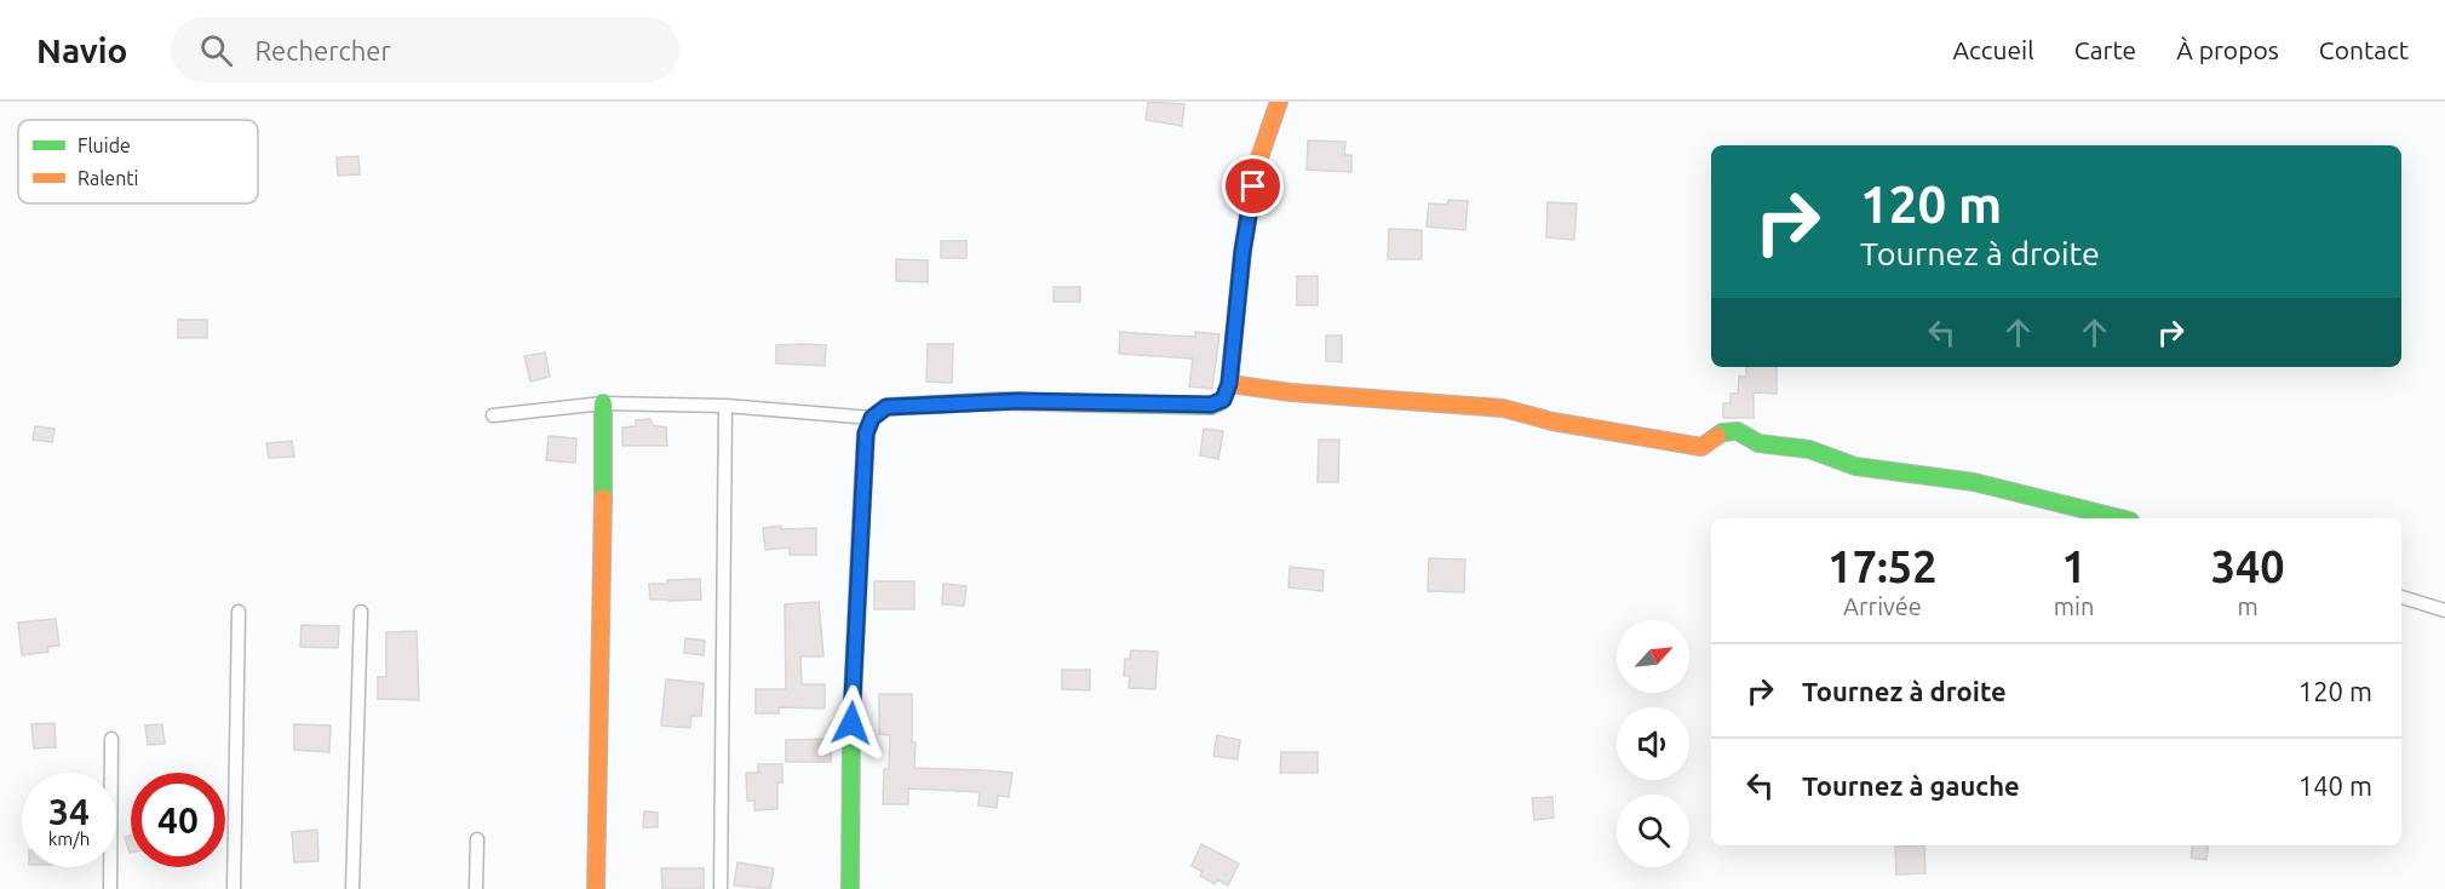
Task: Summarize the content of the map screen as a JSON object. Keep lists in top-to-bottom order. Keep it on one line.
{"legend":["Fluide","Ralenti"],"north":"top right","page":{"header":"Navio","search":"Rechercher","nav":["Accueil","Carte","À propos","Contact"],"turn":["120 m","Tournez à droite"],"eta":["17:52","Arrivée","1","min","340","m"],"list":[{"name":"Tournez à droite","value":"120 m"},{"name":"Tournez à gauche","value":"140 m"}],"speed":"34 km/h","limit":"40"}}
